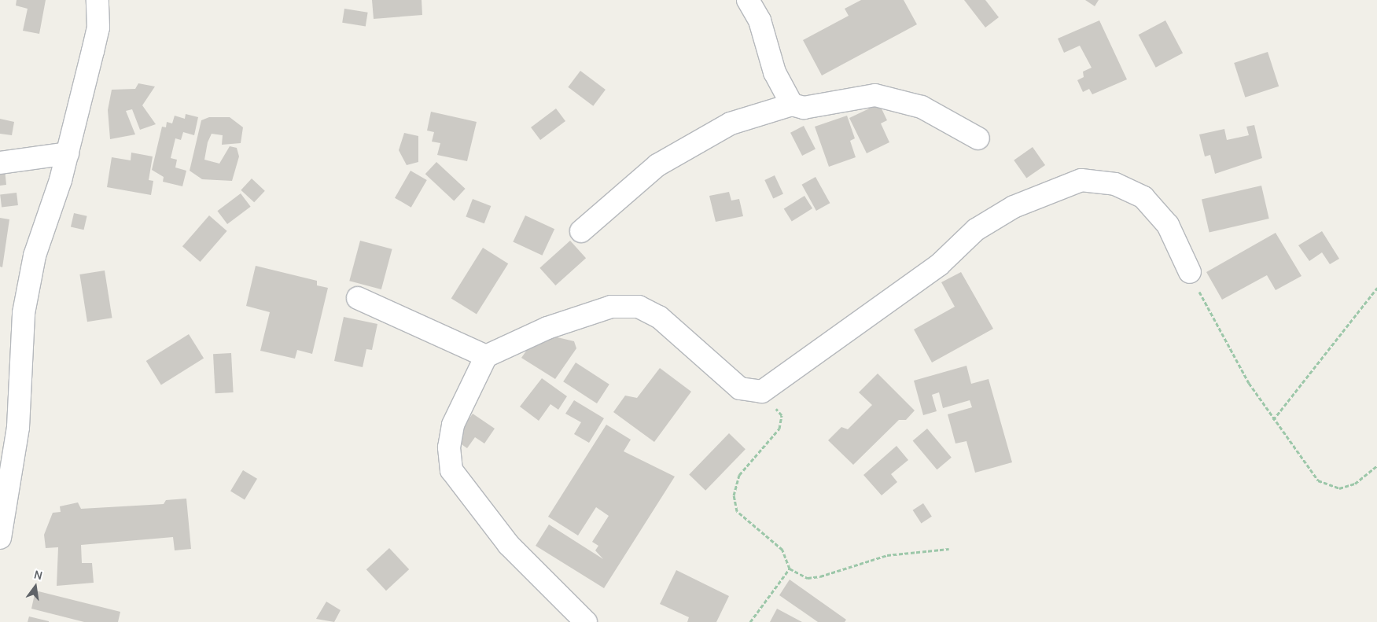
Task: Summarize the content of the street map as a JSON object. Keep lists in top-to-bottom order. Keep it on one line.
{"north":"top"}
